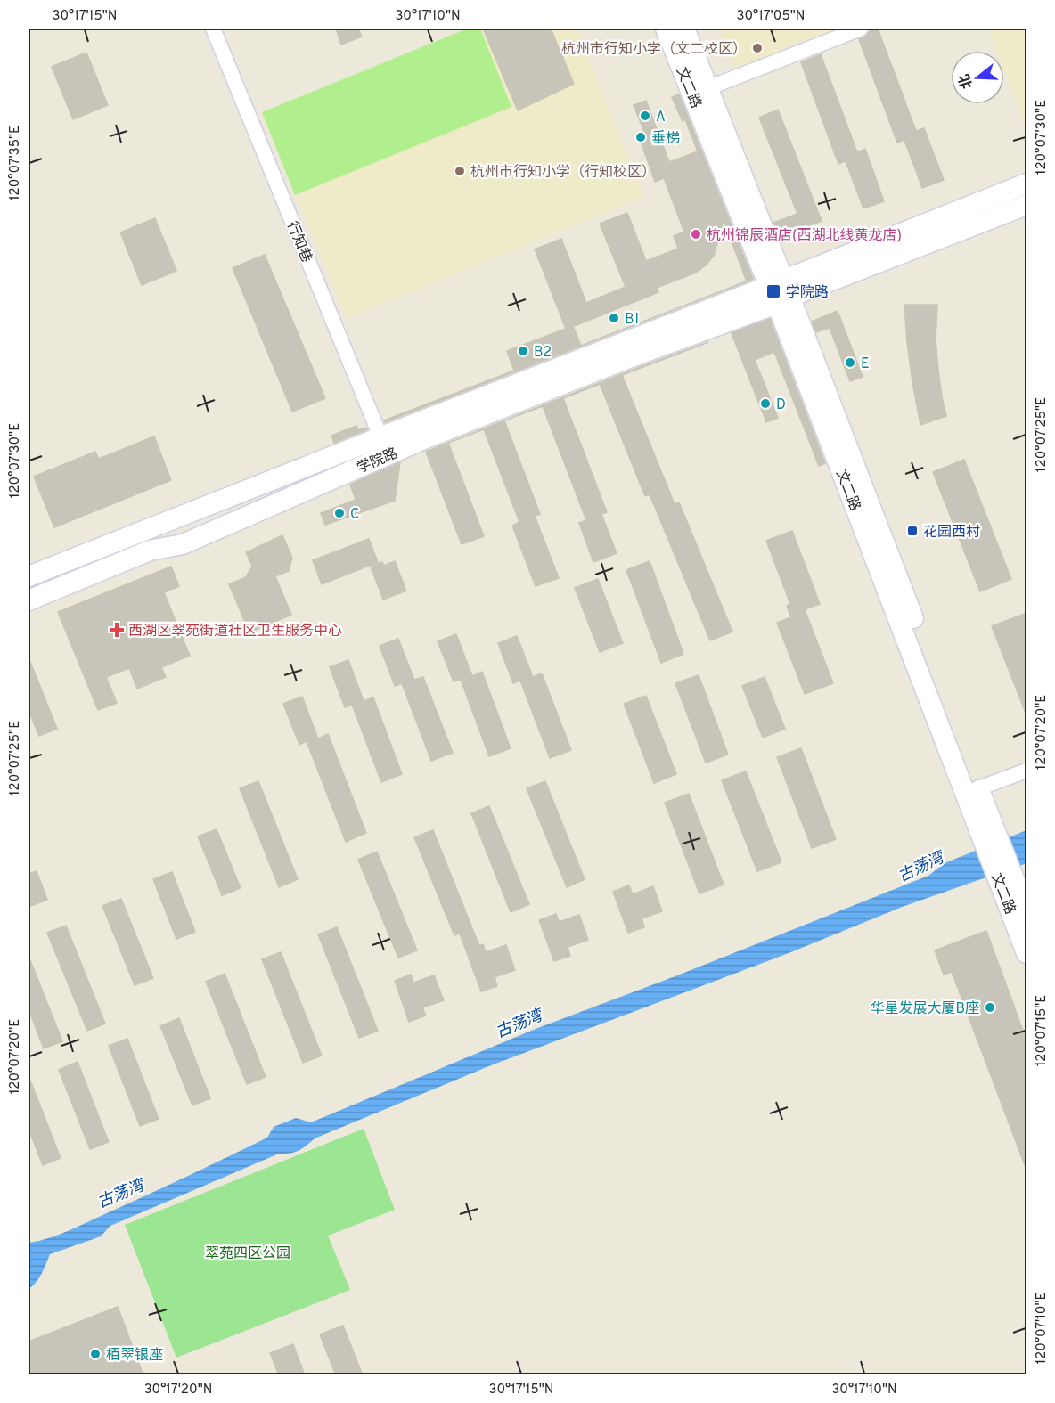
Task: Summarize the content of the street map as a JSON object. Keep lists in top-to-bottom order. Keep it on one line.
{"streets":{"main road":["文二路","学院路"],"street":["行知巷"]},"crossings":[["文二路","学院路"],["行知巷","学院路"]],"water":["古荡湾"],"parks":["翠苑四区公园"],"places":{"other":["杭州市行知小学（文二校区）","A","垂梯","杭州市行知小学（行知校区）","杭州锦辰酒店(西湖北线黄龙店)","B1","B2","E","D","C","华星发展大厦B座","栢翠银座"],"transit":["学院路","花园西村"],"health":["西湖区翠苑街道社区卫生服务中心"]},"north":"left","coordinates":["30°17'15\"N","30°17'10\"N","30°17'05\"N","120°07'30\"E","120°07'35\"E","120°07'25\"E","120°07'20\"E","120°07'15\"E","120°07'10\"E","30°17'20\"N"]}
